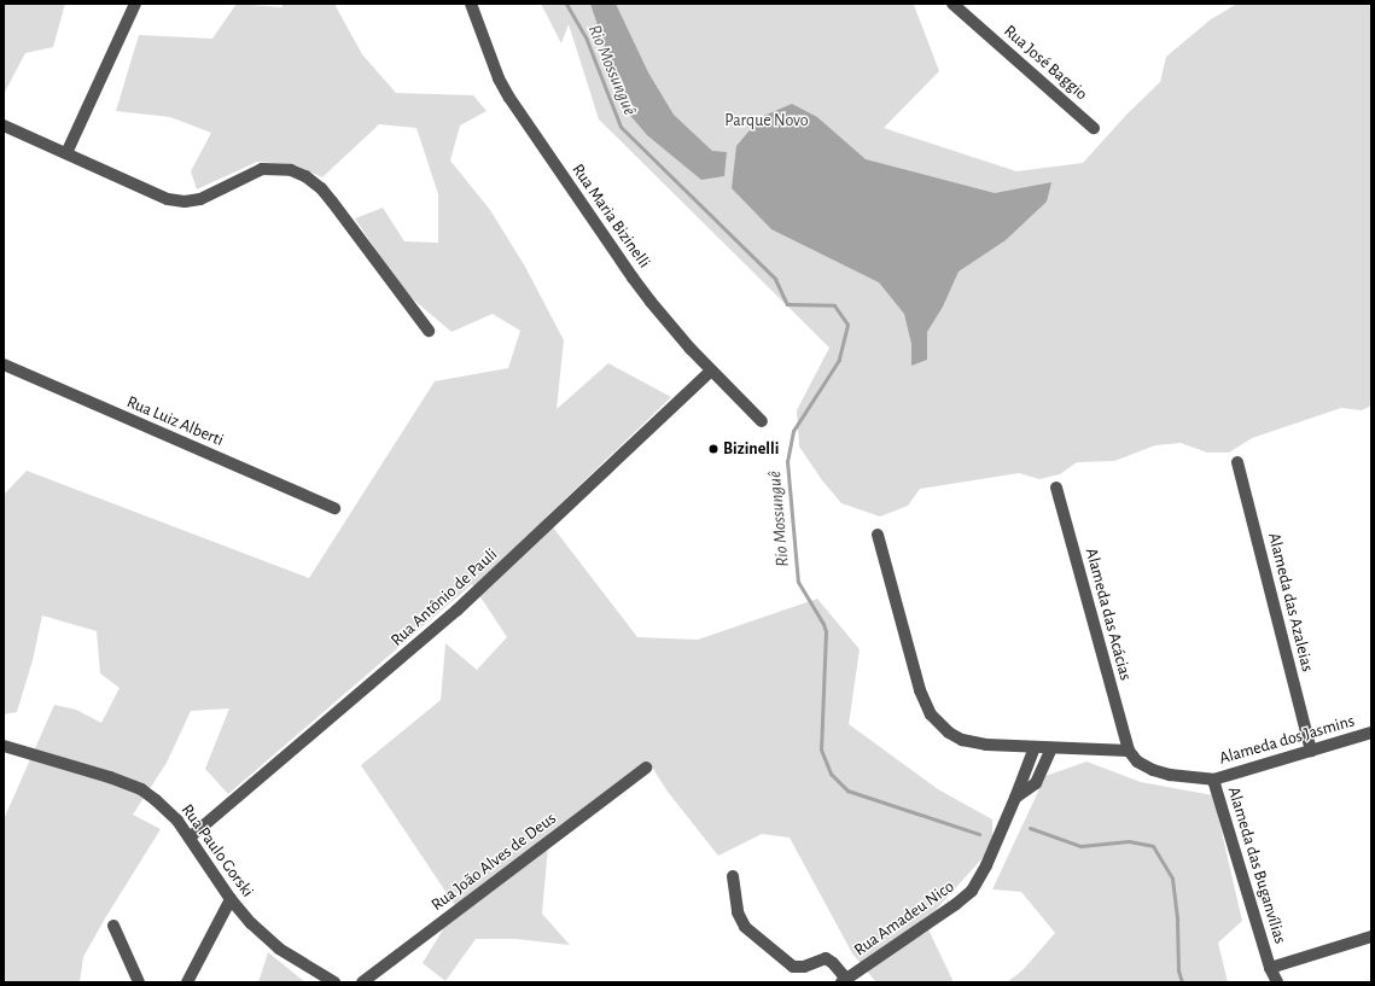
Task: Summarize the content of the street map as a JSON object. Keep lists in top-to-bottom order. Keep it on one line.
{"streets":{"street":["Rua José Baggio","Rua Maria Bizinelli","Rua Luiz Alberti","Rua Antônio de Pauli","Alameda das Azaleias","Alameda das Acácias","Alameda dos Jasmins","Rua Paulo Gorski","Rua João Alves de Deus","Alameda das Buganvílias","Rua Amadeu Nico"]},"crossings":[["Rua Maria Bizinelli","Rua Antônio de Pauli"],["Rua Antônio de Pauli","Rua Paulo Gorski"],["Alameda das Azaleias","Alameda dos Jasmins"],["Alameda das Acácias","Alameda das Buganvílias"],["Alameda dos Jasmins","Alameda das Buganvílias"]],"water":["Rio Mossunguê"],"parks":["Parque Novo"],"places":["Bizinelli"]}
